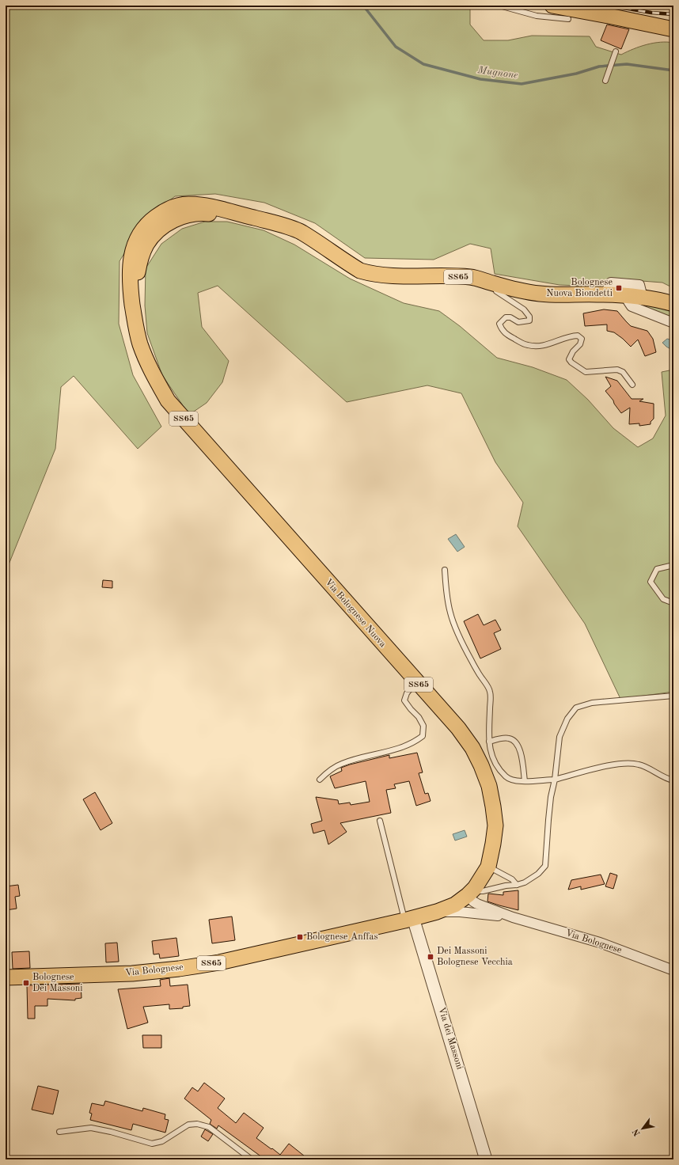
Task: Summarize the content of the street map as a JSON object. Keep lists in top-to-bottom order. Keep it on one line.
{"streets":{"main road":["SS65","Via Bolognese Nuova","Via Bolognese"],"street":["Via dei Massoni"]},"crossings":[["Via Bolognese Nuova","Via Bolognese"],["Via Bolognese","Via dei Massoni"]],"water":["Mugnone"],"places":{"transit":["Bolognese Nuova Biondetti","Bolognese Anffas","Dei Massoni Bolognese Vecchia","Bolognese Dei Massoni"]},"north":"bottom left"}
